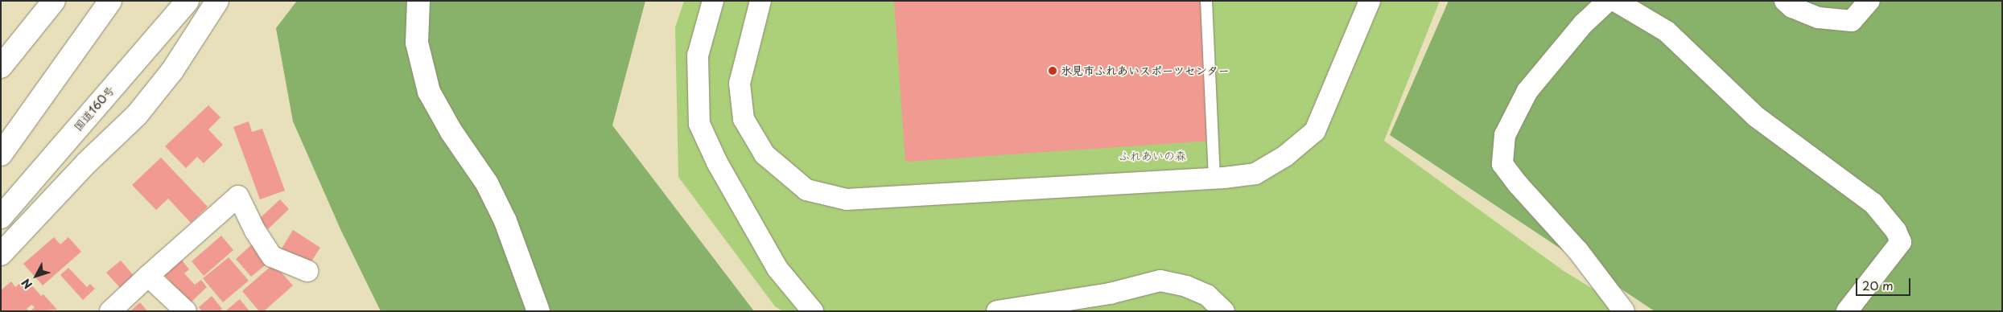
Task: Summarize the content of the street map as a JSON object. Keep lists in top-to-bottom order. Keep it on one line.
{"streets":{"main road":["国道160号"]},"parks":["ふれあいの森"],"places":["氷見市ふれあいスポーツセンター"],"scale_bar":"20 m","north":"bottom left"}
